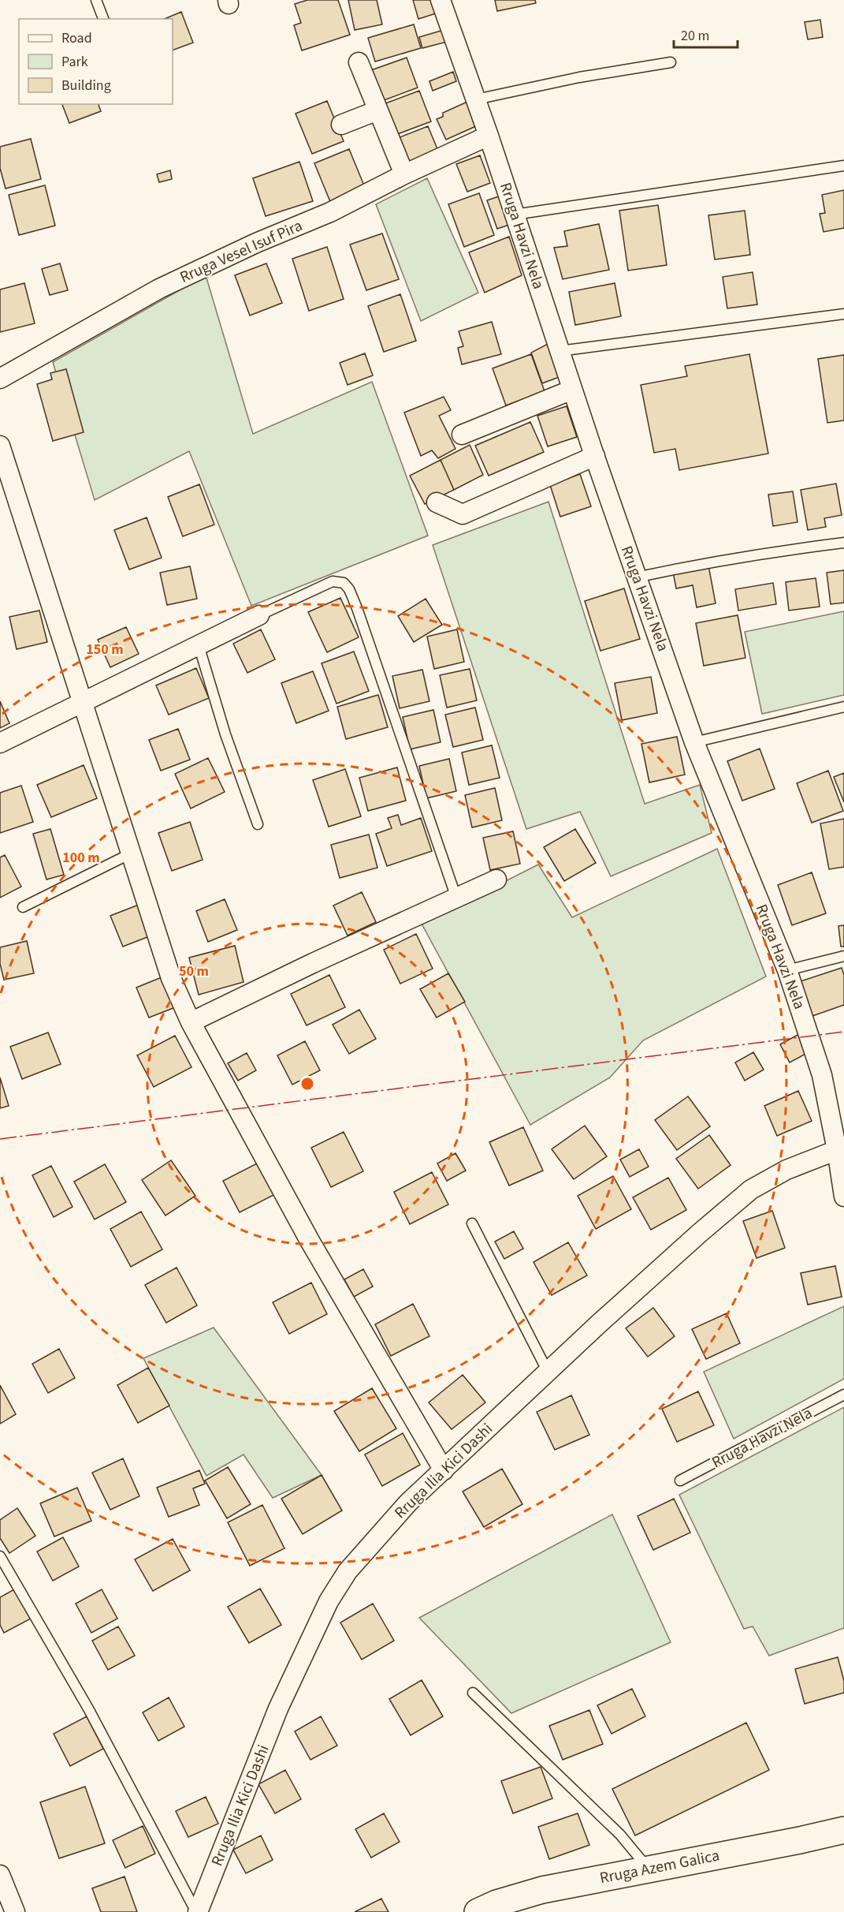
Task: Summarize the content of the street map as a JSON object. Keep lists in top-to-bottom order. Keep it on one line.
{"streets":{"main road":["Rruga Azem Galica"],"street":["Rruga Havzi Nela","Rruga Vesel Isuf Pira","Rruga Ilia Kici Dashi"]},"crossings":[["Rruga Havzi Nela","Rruga Vesel Isuf Pira"],["Rruga Havzi Nela","Rruga Ilia Kici Dashi"]],"legend":["Road","Park","Building"],"scale_bar":"20 m","rings":["150 m","100 m","50 m"]}
